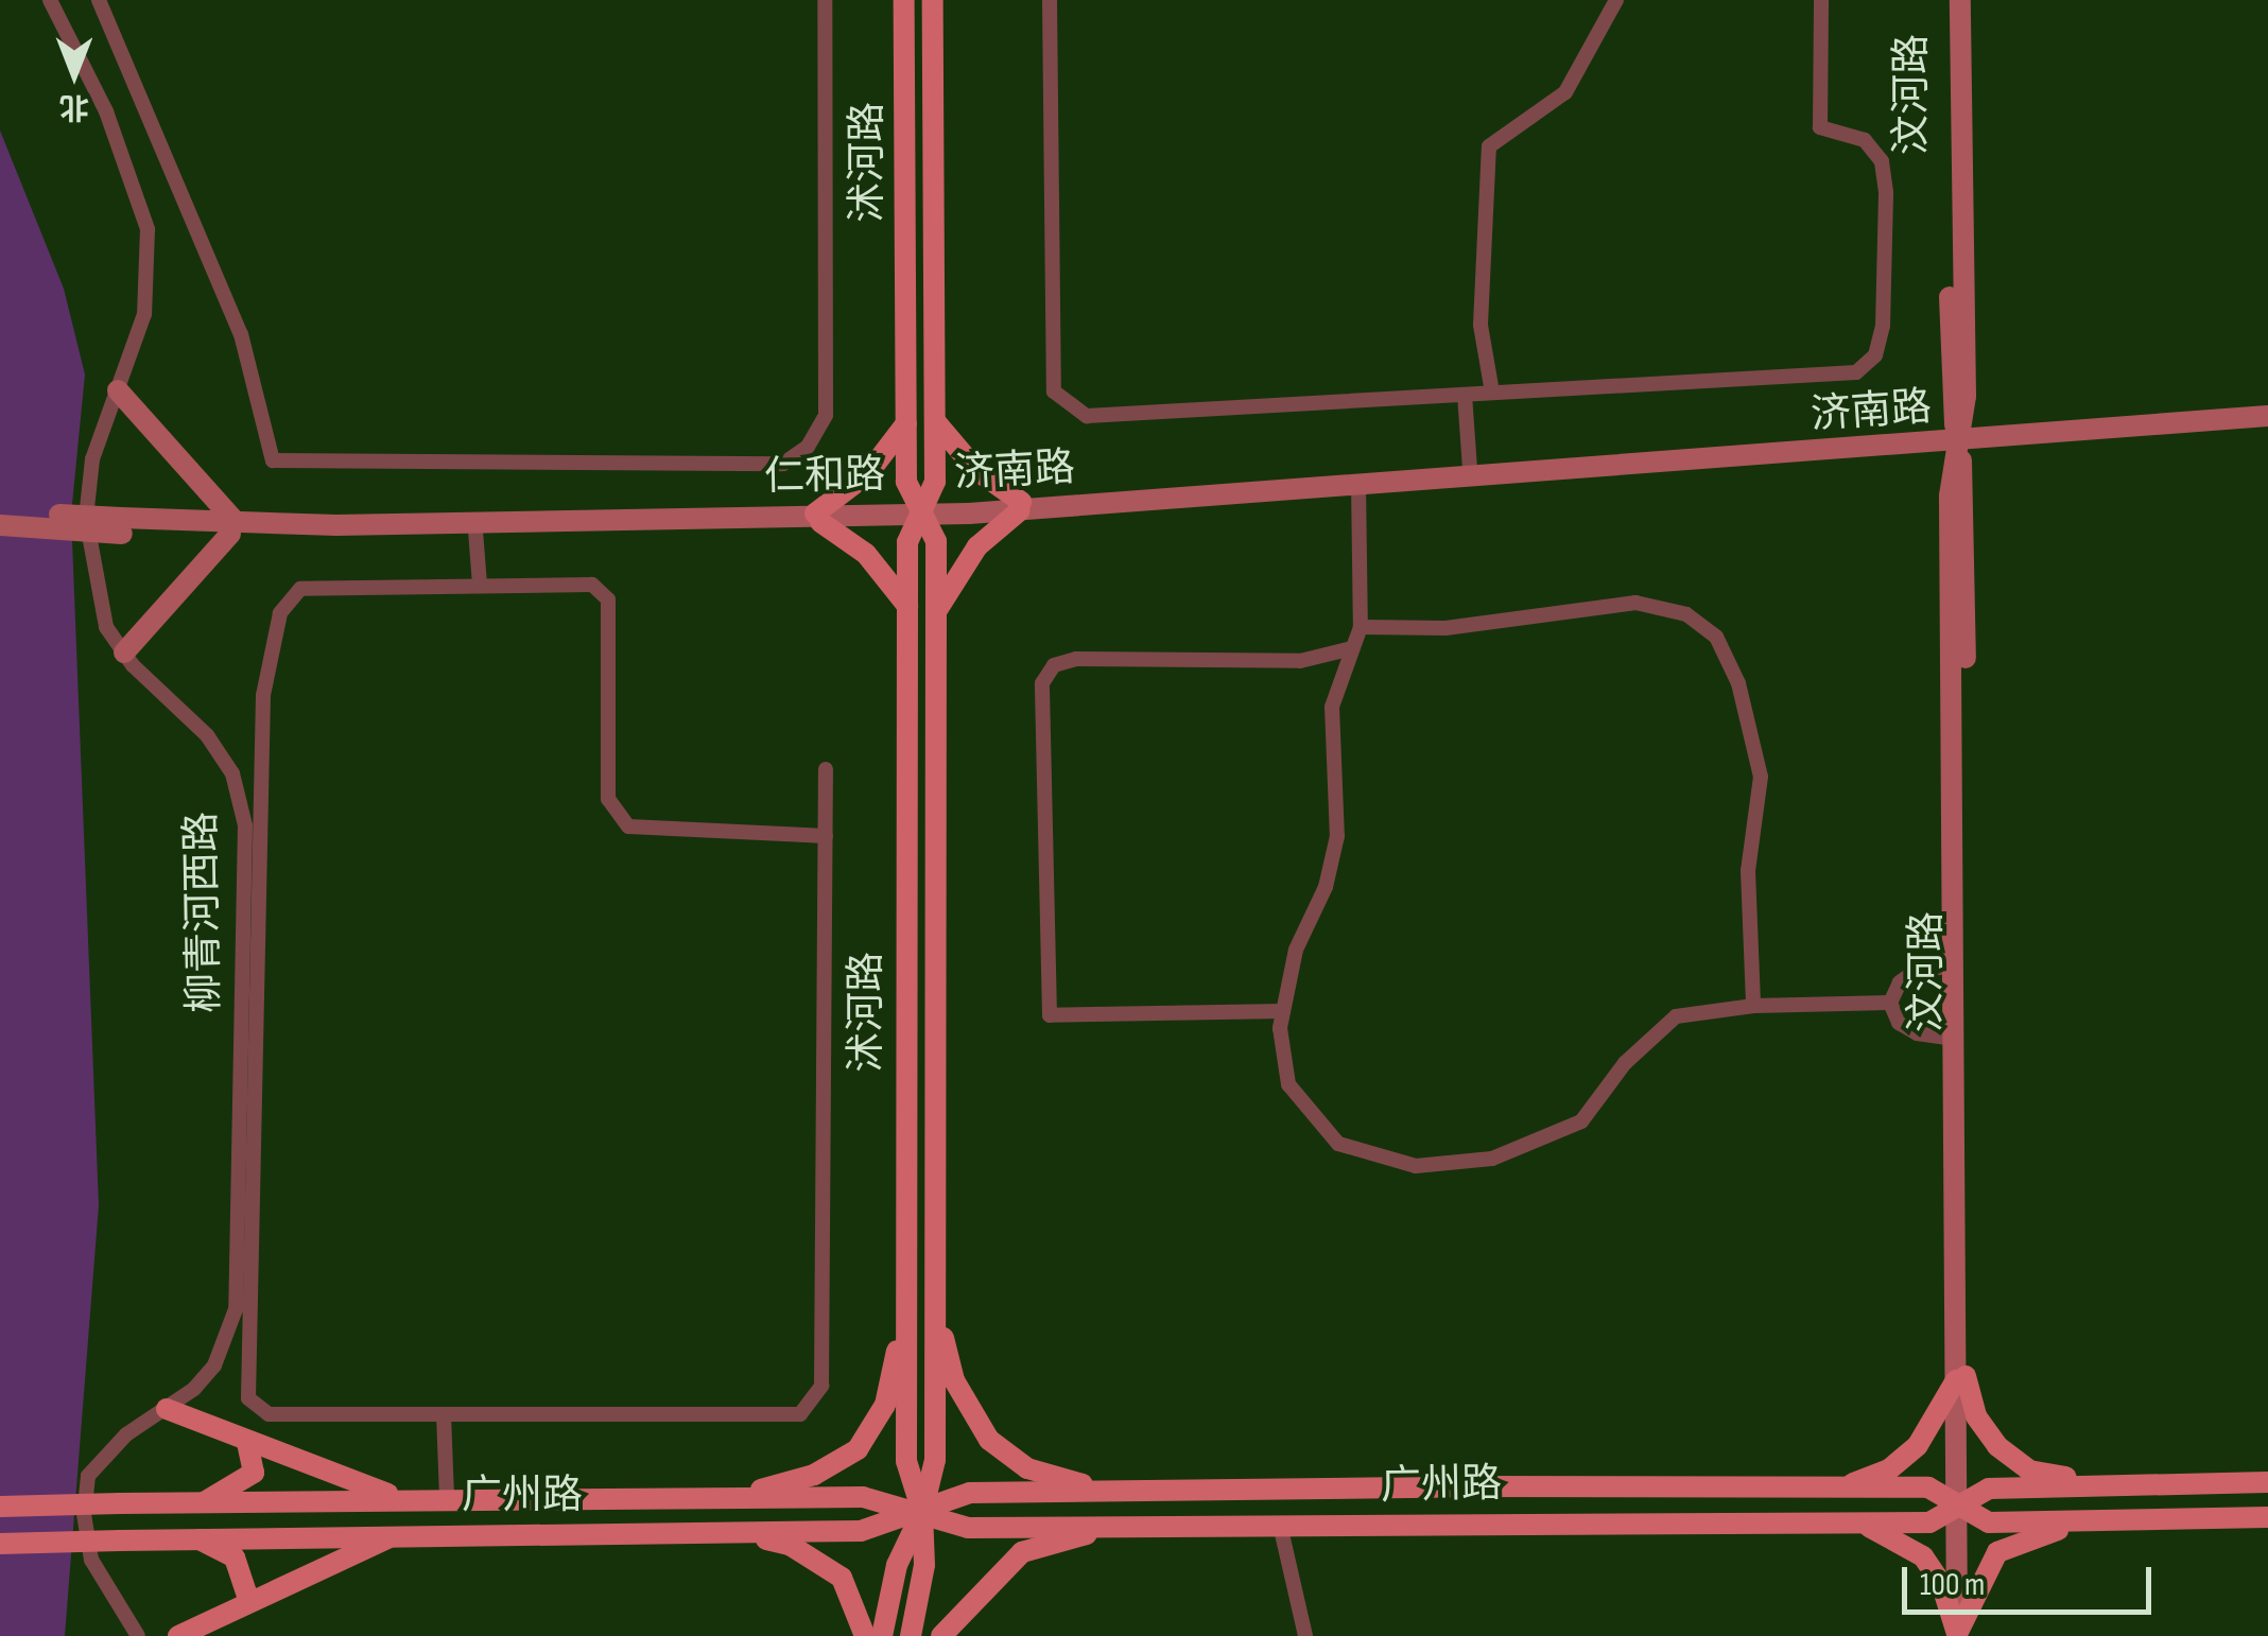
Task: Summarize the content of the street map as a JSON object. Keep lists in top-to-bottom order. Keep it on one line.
{"streets":{"main road":["沭河路","广州路"],"street":["汶河路","济南路","仁和路","柳青河西路"]},"crossings":[["汶河路","济南路"],["汶河路","广州路"],["沭河路","济南路"],["沭河路","仁和路"],["沭河路","广州路"],["济南路","仁和路"]],"scale_bar":"100 m","north":"bottom"}
